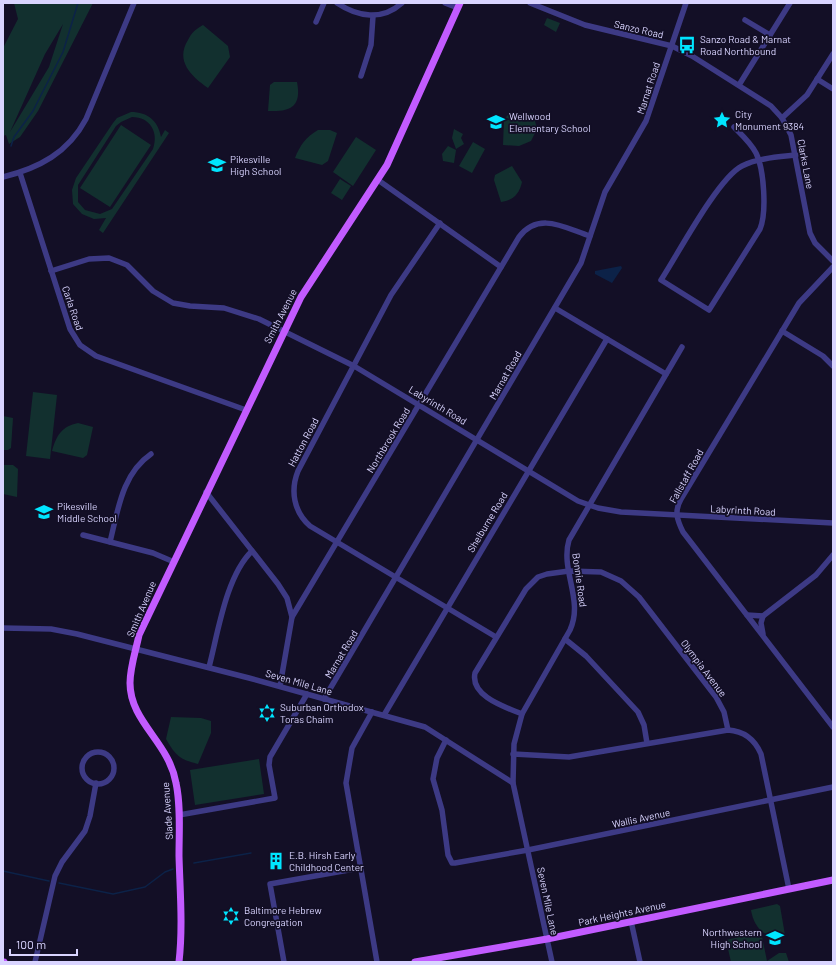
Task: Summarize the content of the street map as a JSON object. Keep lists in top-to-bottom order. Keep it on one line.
{"streets":{"main road":["Smith Avenue","Slade Avenue","Park Heights Avenue"],"street":["Sanzo Road","Marnat Road","Clarks Lane","Carla Road","Labyrinth Road","Northbrook Road","Hatton Road","Fallstaff Road","Shelburne Road","Bonnie Road","Olympia Avenue","Seven Mile Lane","Wallis Avenue"]},"crossings":[["Sanzo Road","Marnat Road"],["Sanzo Road","Clarks Lane"],["Marnat Road","Labyrinth Road"],["Marnat Road","Northbrook Road"],["Marnat Road","Hatton Road"],["Marnat Road","Seven Mile Lane"],["Carla Road","Smith Avenue"],["Carla Road","Labyrinth Road"],["Smith Avenue","Labyrinth Road"],["Smith Avenue","Seven Mile Lane"],["Smith Avenue","Slade Avenue"],["Labyrinth Road","Northbrook Road"],["Labyrinth Road","Hatton Road"],["Labyrinth Road","Fallstaff Road"],["Labyrinth Road","Shelburne Road"],["Labyrinth Road","Bonnie Road"],["Northbrook Road","Hatton Road"],["Northbrook Road","Seven Mile Lane"],["Hatton Road","Shelburne Road"],["Hatton Road","Olympia Avenue"],["Shelburne Road","Seven Mile Lane"],["Bonnie Road","Olympia Avenue"],["Bonnie Road","Seven Mile Lane"],["Seven Mile Lane","Slade Avenue"],["Seven Mile Lane","Wallis Avenue"],["Seven Mile Lane","Park Heights Avenue"]],"places":{"bus stop":["Sanzo Road & Marnat Road Northbound"],"place":["City Monument 9384"],"school or university":["Wellwood Elementary School","Pikesville High School","Pikesville Middle School","Northwestern High School"],"synagogue":["Suburban Orthodox Toras Chaim","Baltimore Hebrew Congregation"],"building":["E.B. Hirsh Early Childhood Center"]},"scale_bar":"100 m"}
